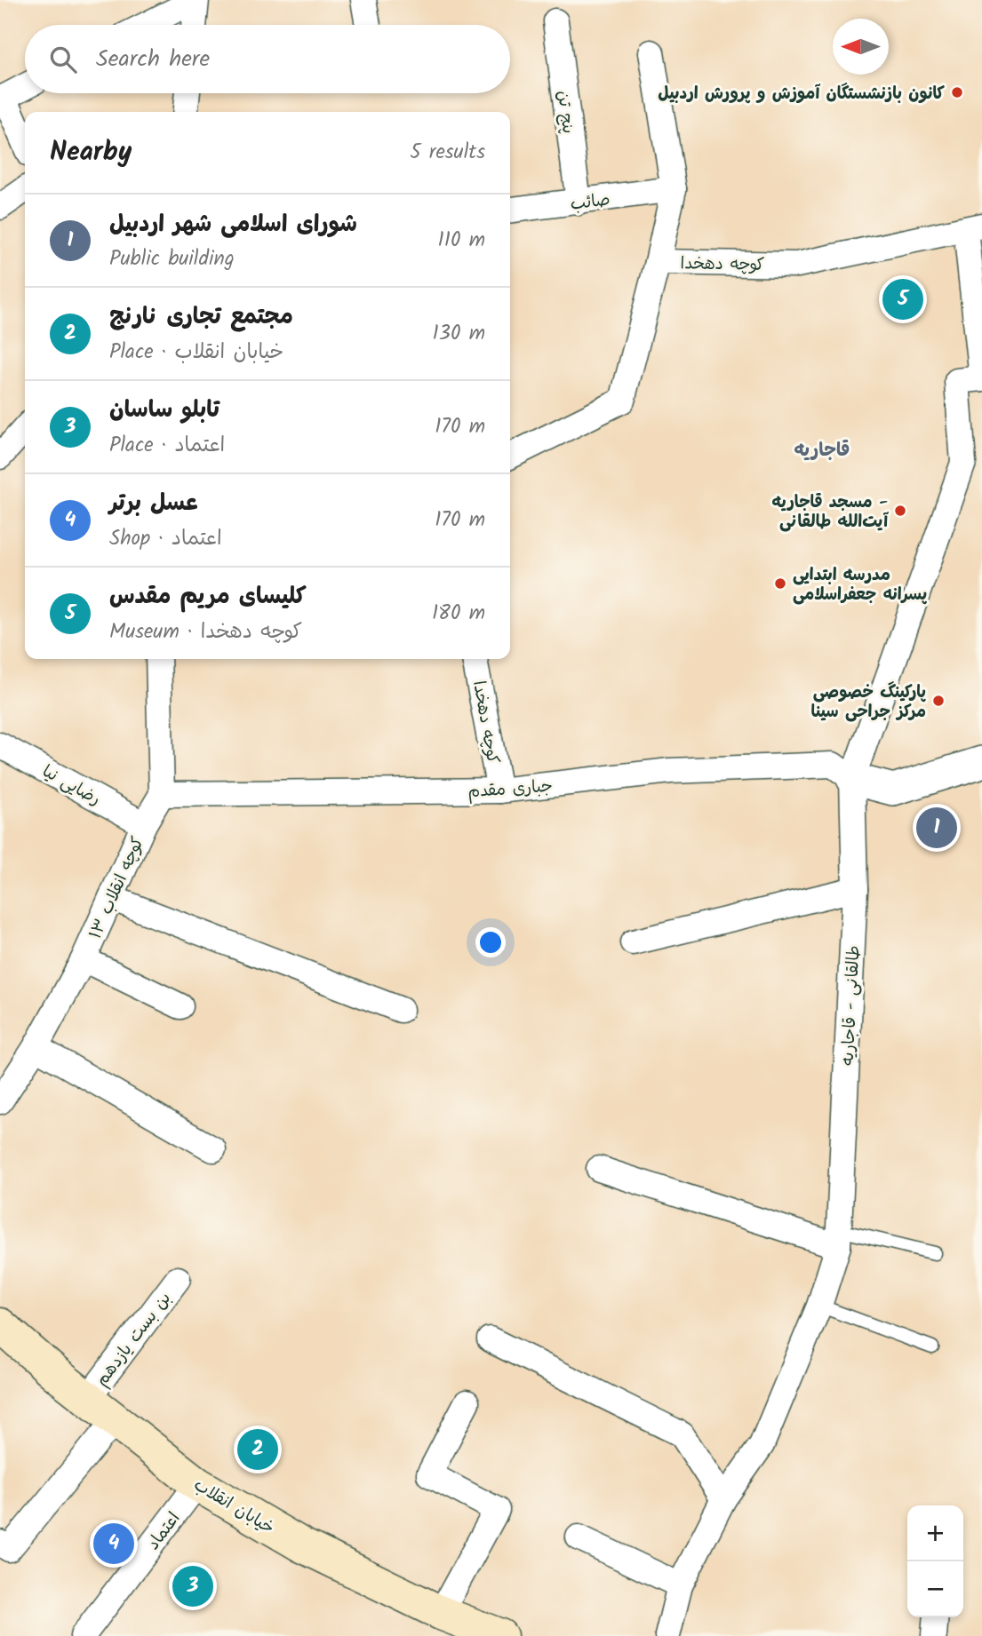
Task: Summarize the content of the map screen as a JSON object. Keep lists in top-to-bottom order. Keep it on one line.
{"streets":{"main road":["خیابان انقلاب"],"street":["پنج تن","صائب","کوچه دهخدا","رضایی نیا","جباری مقدم","کوچه انقلاب ۱۳","طالقانی - قاجاریه","بن بست یازدهم","اعتماد"]},"crossings":[["پنج تن","صائب"],["کوچه دهخدا","جباری مقدم"],["رضایی نیا","کوچه انقلاب ۱۳"],["جباری مقدم","کوچه انقلاب ۱۳"],["جباری مقدم","طالقانی - قاجاریه"],["بن بست یازدهم","خیابان انقلاب"],["خیابان انقلاب","اعتماد"]],"districts":["قاجاریه"],"places":["کانون بازنشستگان آموزش و پرورش اردبیل","مسجد قاجاریه - آیت‌الله طالقانی","مدرسه ابتدایی پسرانه جعفراسلامی","پارکینگ خصوصی مرکز جراحی سینا"],"north":"left","page":{"search":"Search here","heading":["Nearby","5 results"],"list":[{"mark":"1","name":"شورای اسلامی شهر اردبیل","note":"Public building","value":"110 m"},{"mark":"2","name":"مجتمع تجاری نارنج","note":"Place · خیابان انقلاب","value":"130 m"},{"mark":"3","name":"تابلو ساسان","note":"Place · اعتماد","value":"170 m"},{"mark":"4","name":"عسل برتر","note":"Shop · اعتماد","value":"170 m"},{"mark":"5","name":"کلیسای مریم مقدس","note":"Museum · کوچه دهخدا","value":"180 m"}],"pins":["5","1","2","4","3"],"map_buttons":["+","−"]}}
